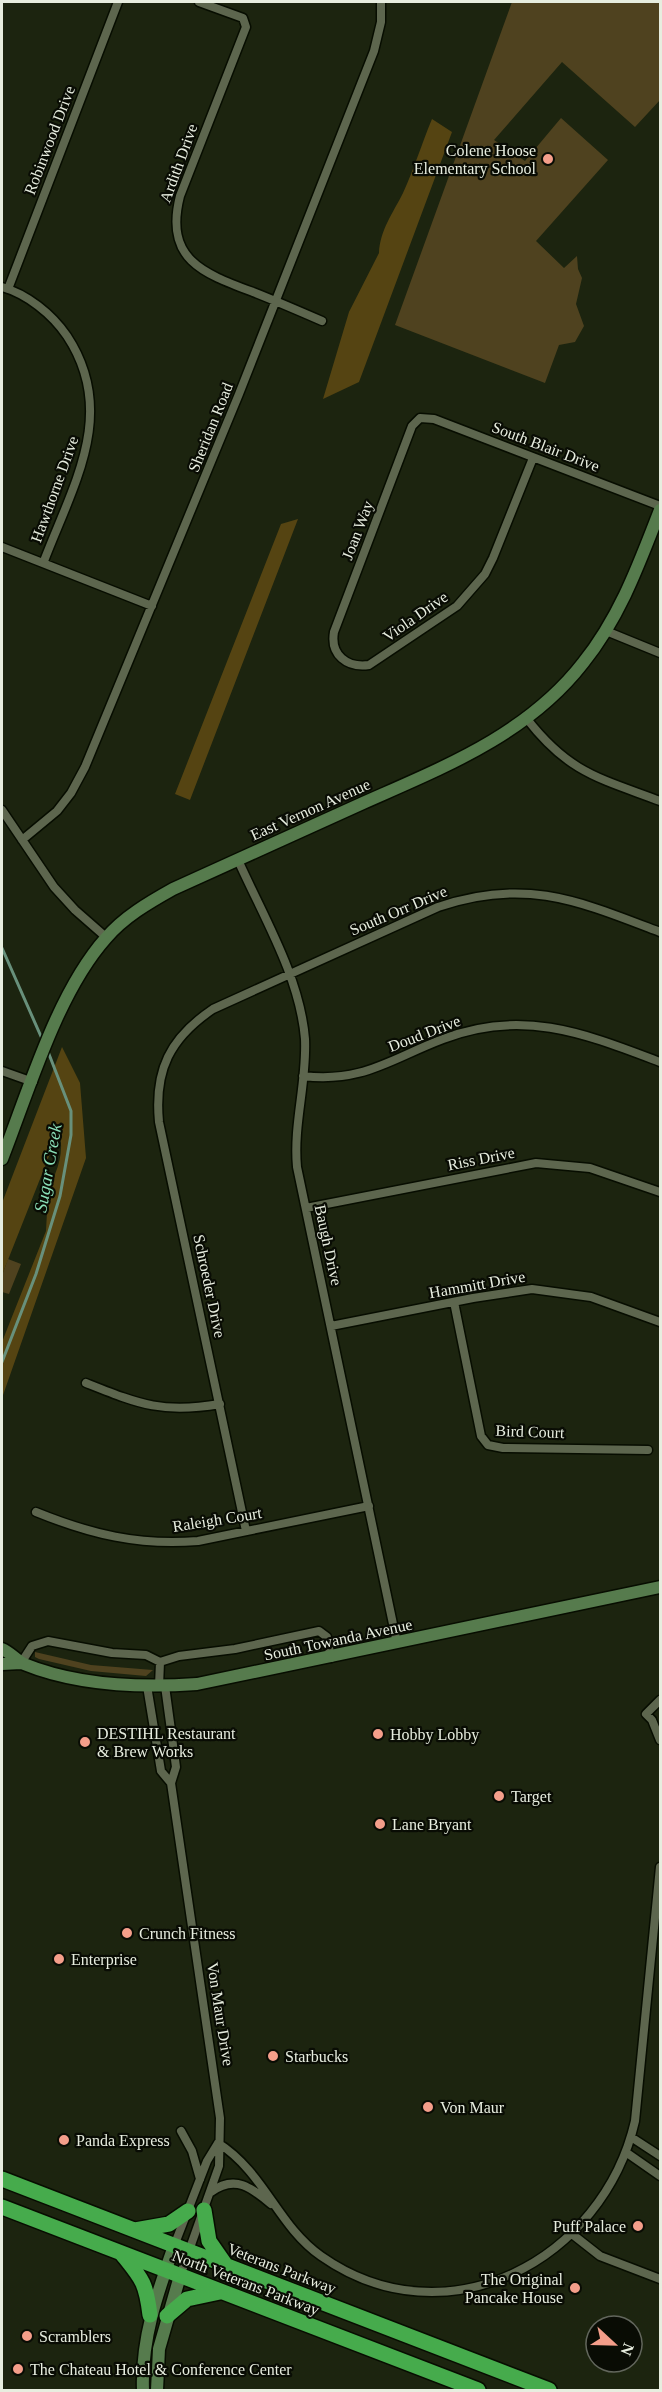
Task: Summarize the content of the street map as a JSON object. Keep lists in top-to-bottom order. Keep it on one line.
{"streets":{"highway":["Veterans Parkway","North Veterans Parkway"],"main road":["East Vernon Avenue","South Towanda Avenue"],"street":["Robinwood Drive","Ardith Drive","Sheridan Road","South Blair Drive","Hawthorne Drive","Joan Way","Viola Drive","South Orr Drive","Doud Drive","Riss Drive","Baugh Drive","Hammitt Drive","Schroeder Drive","Bird Court","Raleigh Court","Von Maur Drive"]},"crossings":[["Robinwood Drive","Hawthorne Drive"],["Ardith Drive","Sheridan Road"],["South Blair Drive","Joan Way"],["South Blair Drive","Viola Drive"],["South Blair Drive","East Vernon Avenue"],["Joan Way","Viola Drive"],["East Vernon Avenue","Baugh Drive"],["South Orr Drive","Baugh Drive"],["South Orr Drive","Schroeder Drive"],["Doud Drive","Baugh Drive"],["Riss Drive","Baugh Drive"],["Baugh Drive","Hammitt Drive"],["Baugh Drive","Raleigh Court"],["Baugh Drive","South Towanda Avenue"],["Hammitt Drive","Bird Court"],["Schroeder Drive","Raleigh Court"],["South Towanda Avenue","Von Maur Drive"],["Von Maur Drive","Veterans Parkway"]],"water":["Sugar Creek"],"places":["Colene Hoose Elementary School","Hobby Lobby","DESTIHL Restaurant & Brew Works","Target","Lane Bryant","Crunch Fitness","Enterprise","Starbucks","Von Maur","Panda Express","Puff Palace","The Original Pancake House","Scramblers","The Chateau Hotel & Conference Center"],"north":"right"}
